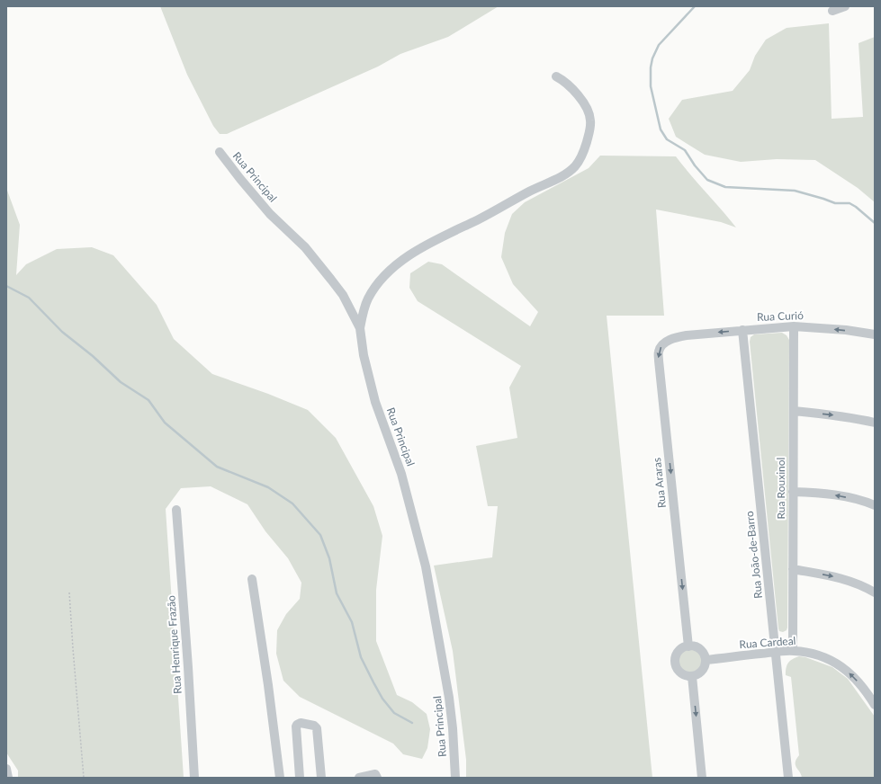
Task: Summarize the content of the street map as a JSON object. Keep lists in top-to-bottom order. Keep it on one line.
{"streets":{"street":["Rua Principal","Rua Curió","Rua Araras","Rua Rouxinol","Rua João-de-Barro","Rua Cardeal","Rua Henrique Frazão"]},"crossings":[["Rua Curió","Rua Araras"],["Rua Curió","Rua Rouxinol"],["Rua Curió","Rua João-de-Barro"],["Rua Araras","Rua Cardeal"],["Rua Rouxinol","Rua Cardeal"],["Rua João-de-Barro","Rua Cardeal"]],"one_way":["Rua Curió","Rua Araras"]}
